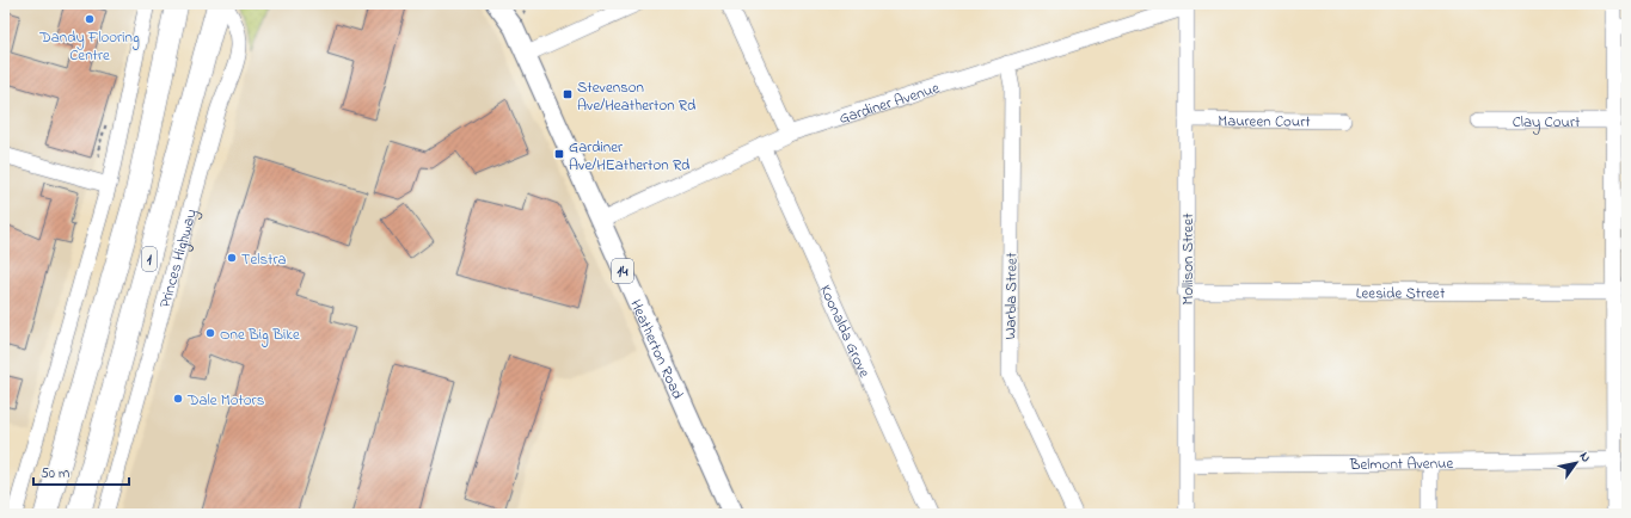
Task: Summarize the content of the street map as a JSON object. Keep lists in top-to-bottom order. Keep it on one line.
{"streets":{"highway":["Princes Highway","1"],"main road":["14","Heatherton Road"],"street":["Gardiner Avenue","Maureen Court","Clay Court","Mollison Street","Leeside Street","Warbla Street","Koonalda Grove","Belmont Avenue"]},"crossings":[["Gardiner Avenue","Mollison Street"],["Gardiner Avenue","Warbla Street"],["Gardiner Avenue","Koonalda Grove"],["Gardiner Avenue","Heatherton Road"],["Maureen Court","Mollison Street"],["Mollison Street","Leeside Street"],["Mollison Street","Belmont Avenue"]],"places":{"other":["Dandy Flooring Centre","Telstra","One Big Bike","Dale Motors"],"transit":["Stevenson Ave/Heatherton Rd","Gardiner Ave/HEatherton Rd"]},"scale_bar":"50 m","north":"top right"}
